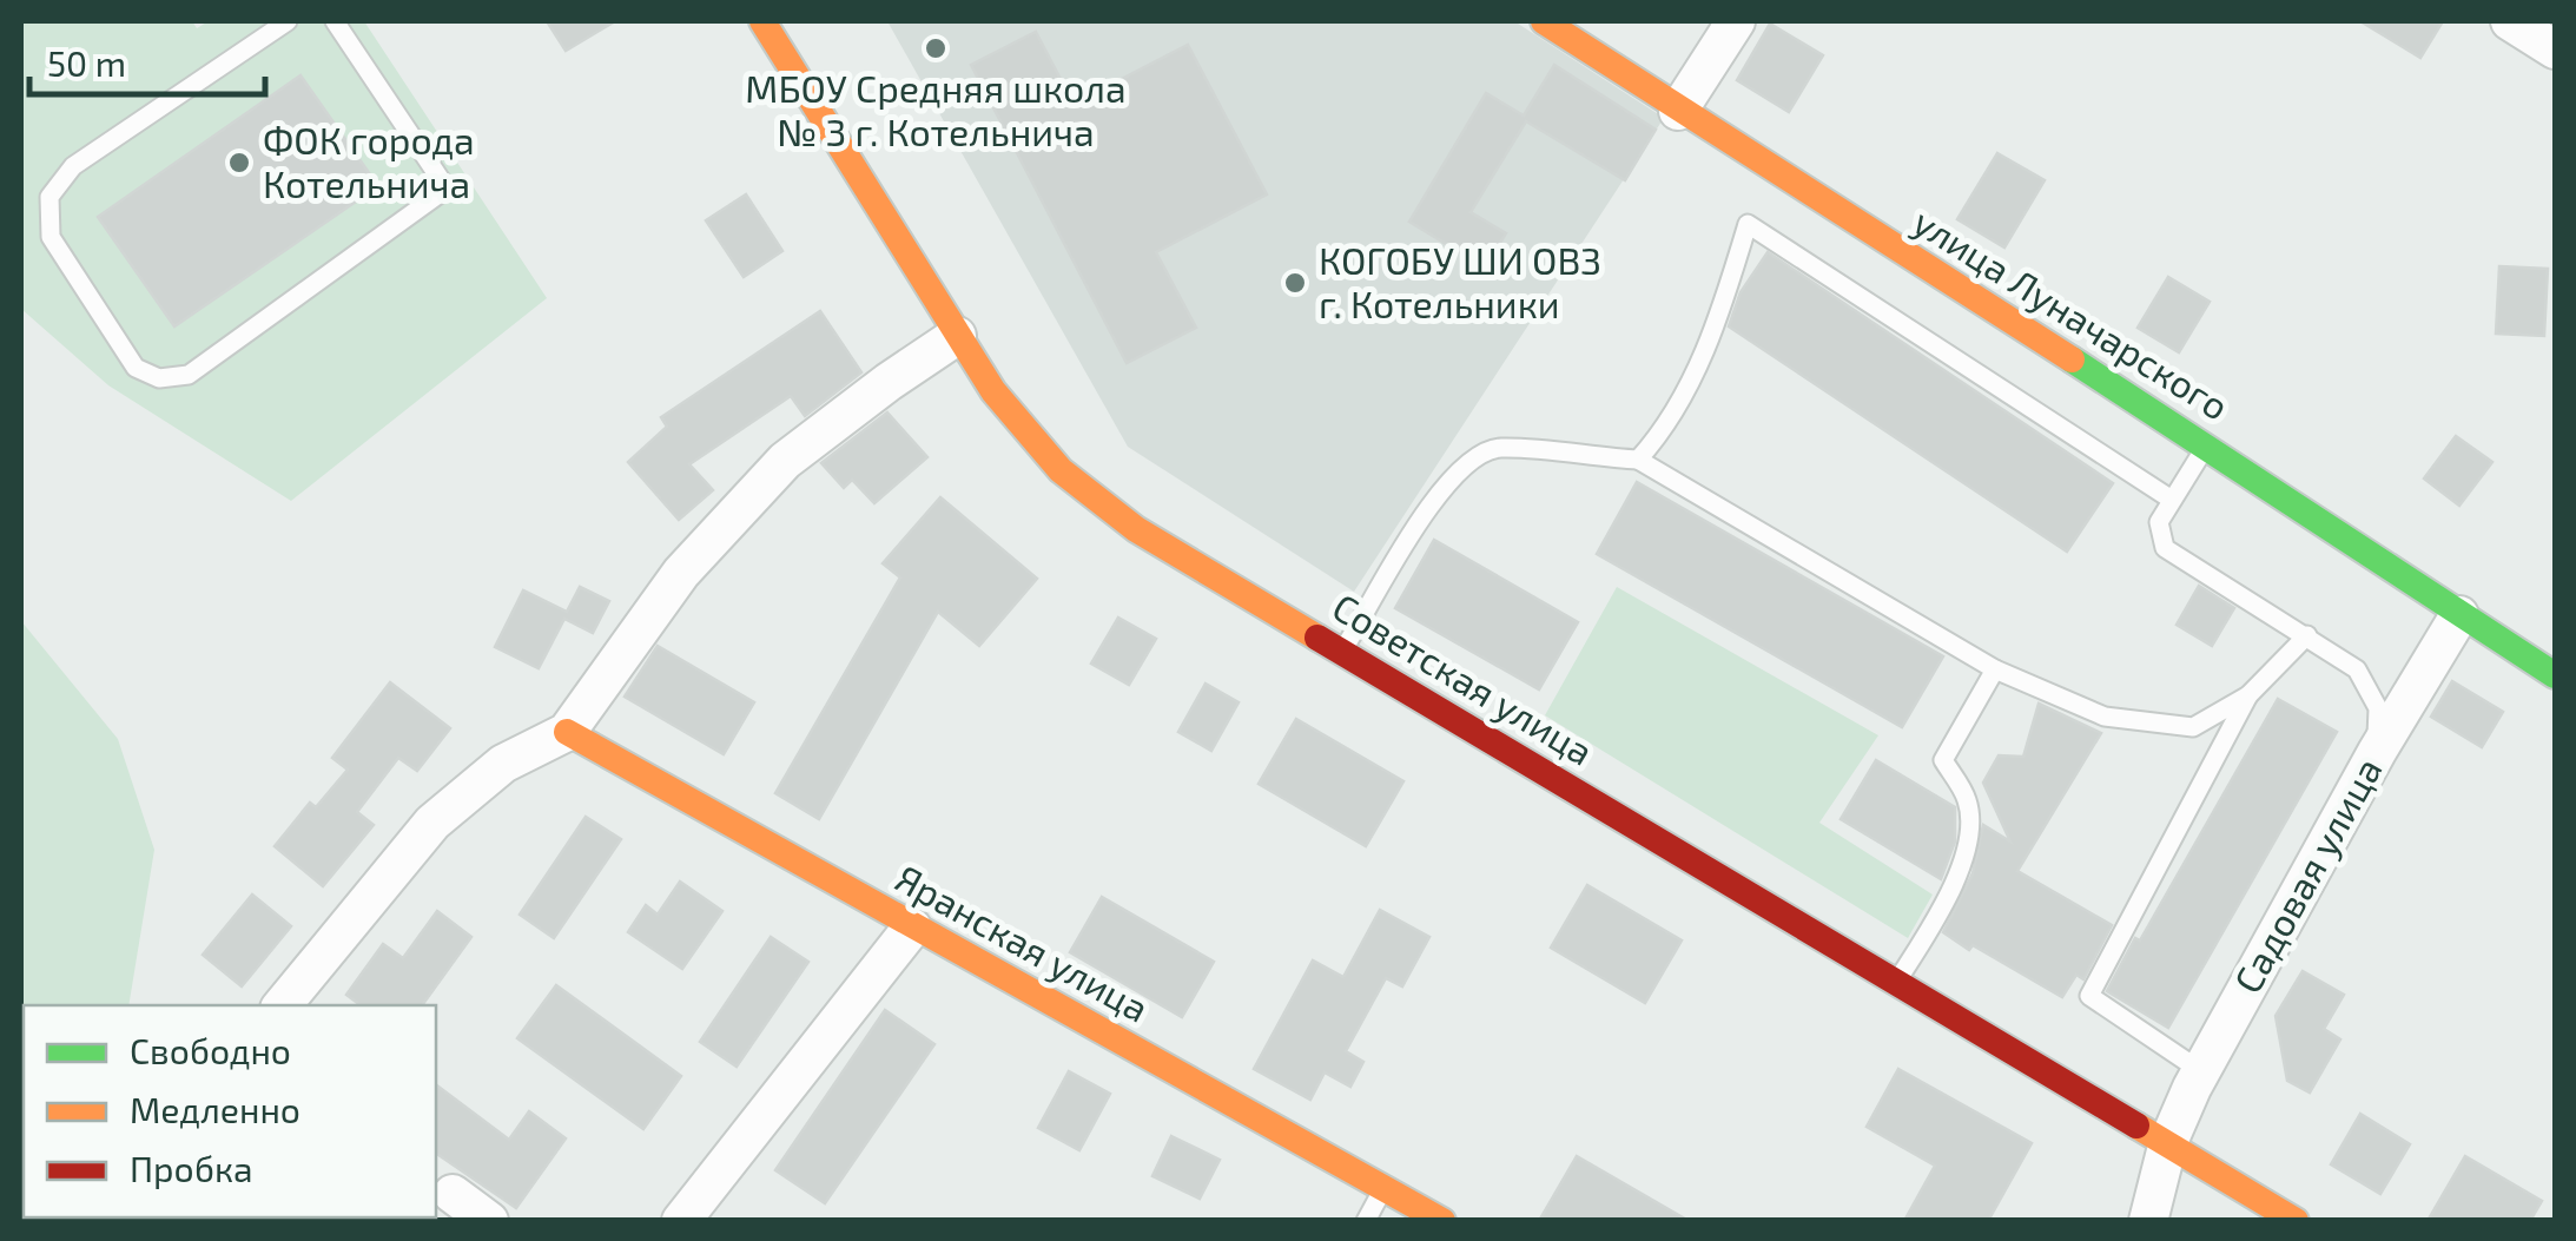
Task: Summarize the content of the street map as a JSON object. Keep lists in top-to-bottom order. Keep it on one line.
{"streets":{"street":["улица Луначарского","Советская улица","Садовая улица","Яранская улица"]},"crossings":[["улица Луначарского","Садовая улица"],["Советская улица","Садовая улица"]],"places":["МБОУ Средняя школа № 3 г. Котельнича","ФОК города Котельнича","КОГОБУ ШИ ОВЗ г. Котельники"],"legend":["Свободно","Медленно","Пробка"],"scale_bar":"50 m"}
